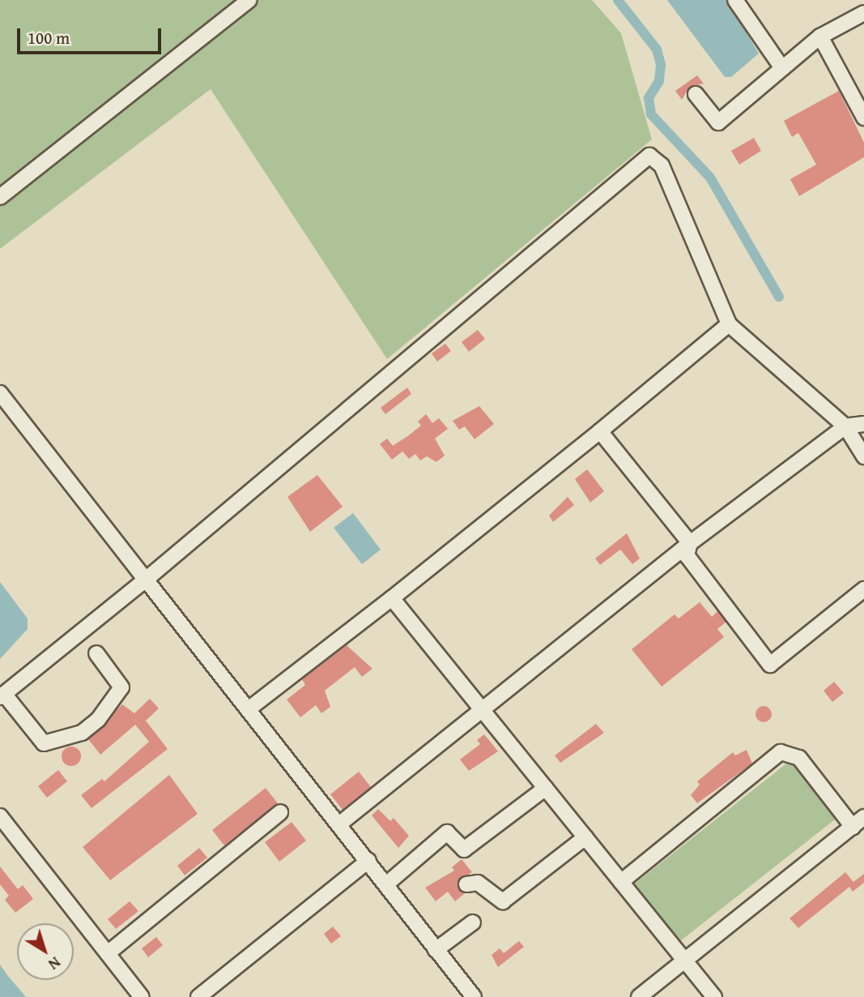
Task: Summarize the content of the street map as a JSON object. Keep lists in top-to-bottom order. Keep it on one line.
{"scale_bar":"100 m","north":"bottom right"}
